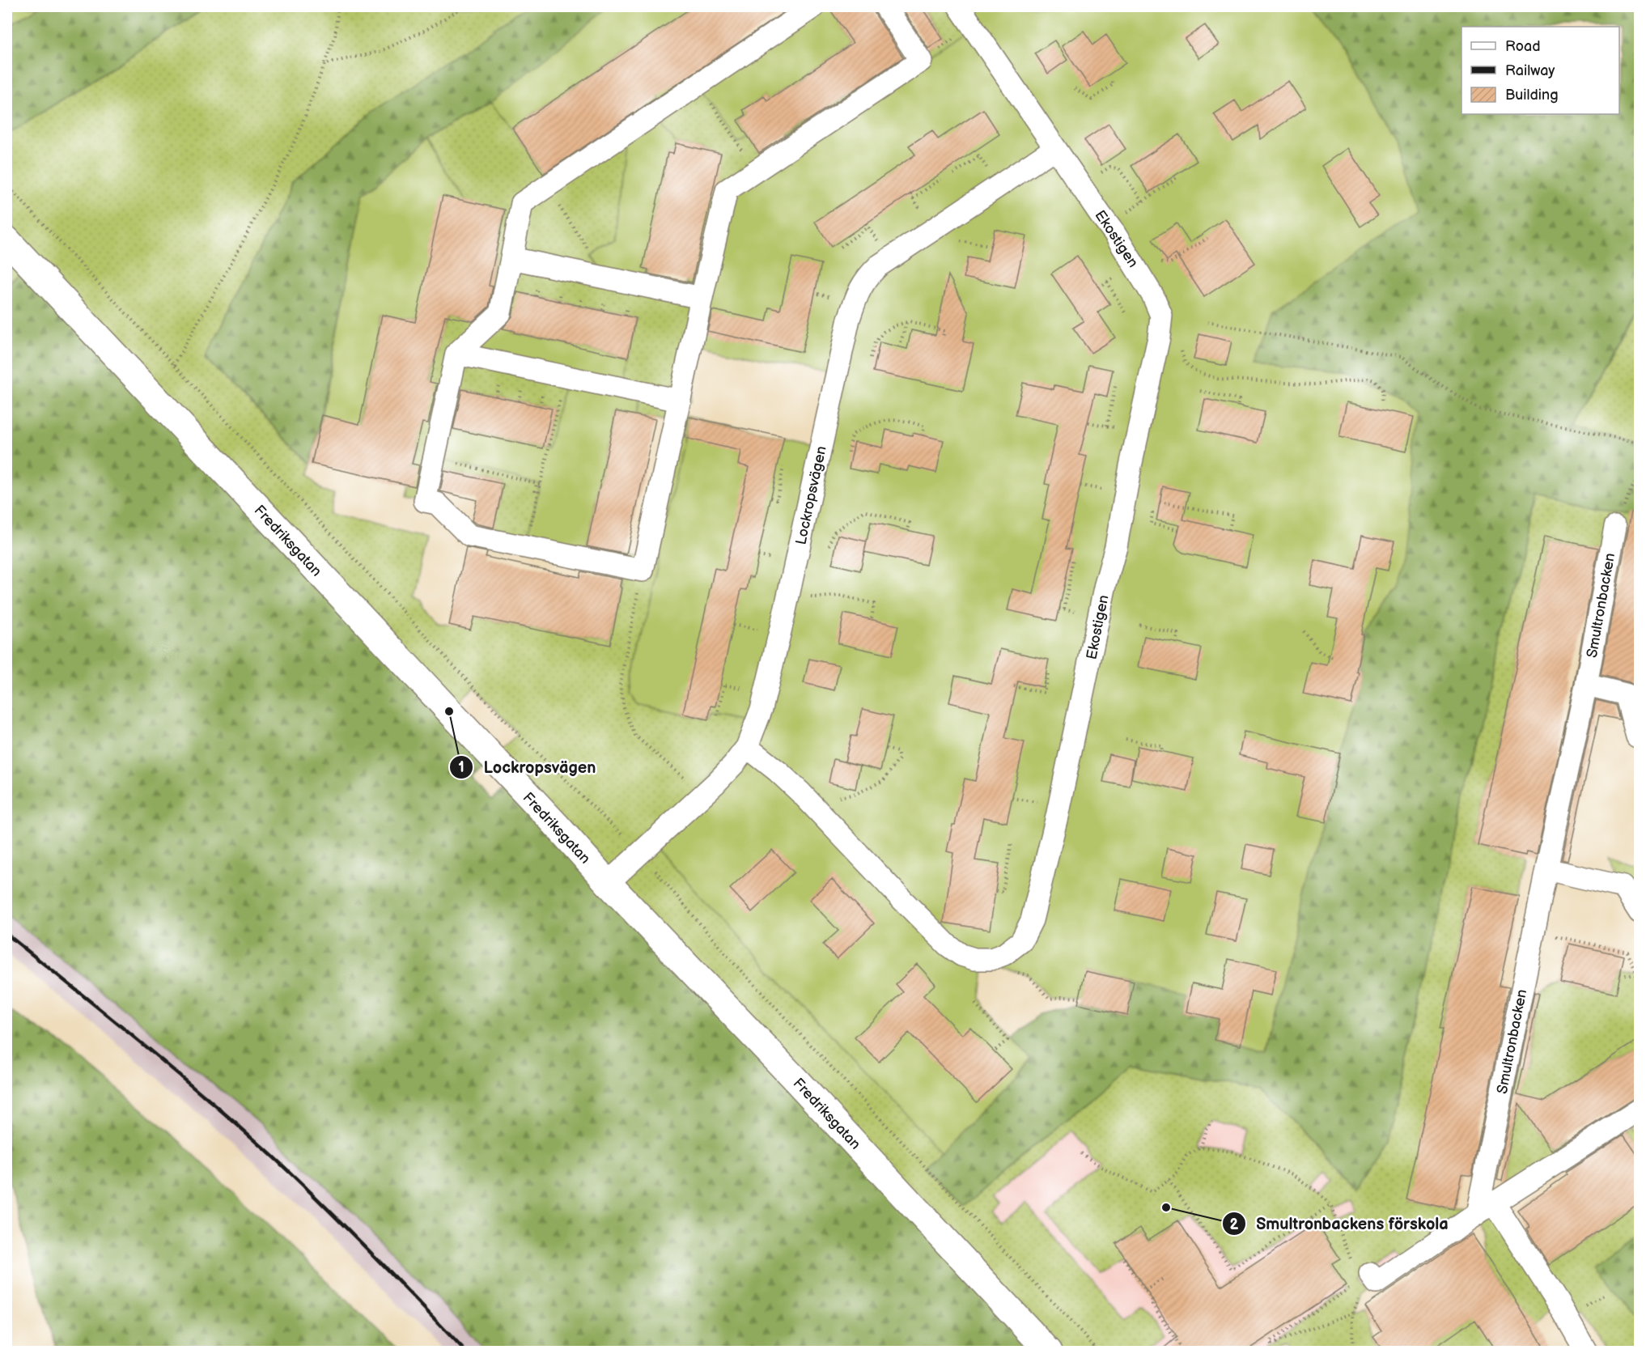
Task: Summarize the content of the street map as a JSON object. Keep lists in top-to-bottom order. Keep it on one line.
{"streets":{"street":["Ekostigen","Lockropsvägen","Fredriksgatan","Smultronbacken"]},"crossings":[["Ekostigen","Lockropsvägen"],["Lockropsvägen","Fredriksgatan"]],"places":["Lockropsvägen","Smultronbackens förskola"],"legend":["Road","Railway","Building"]}
